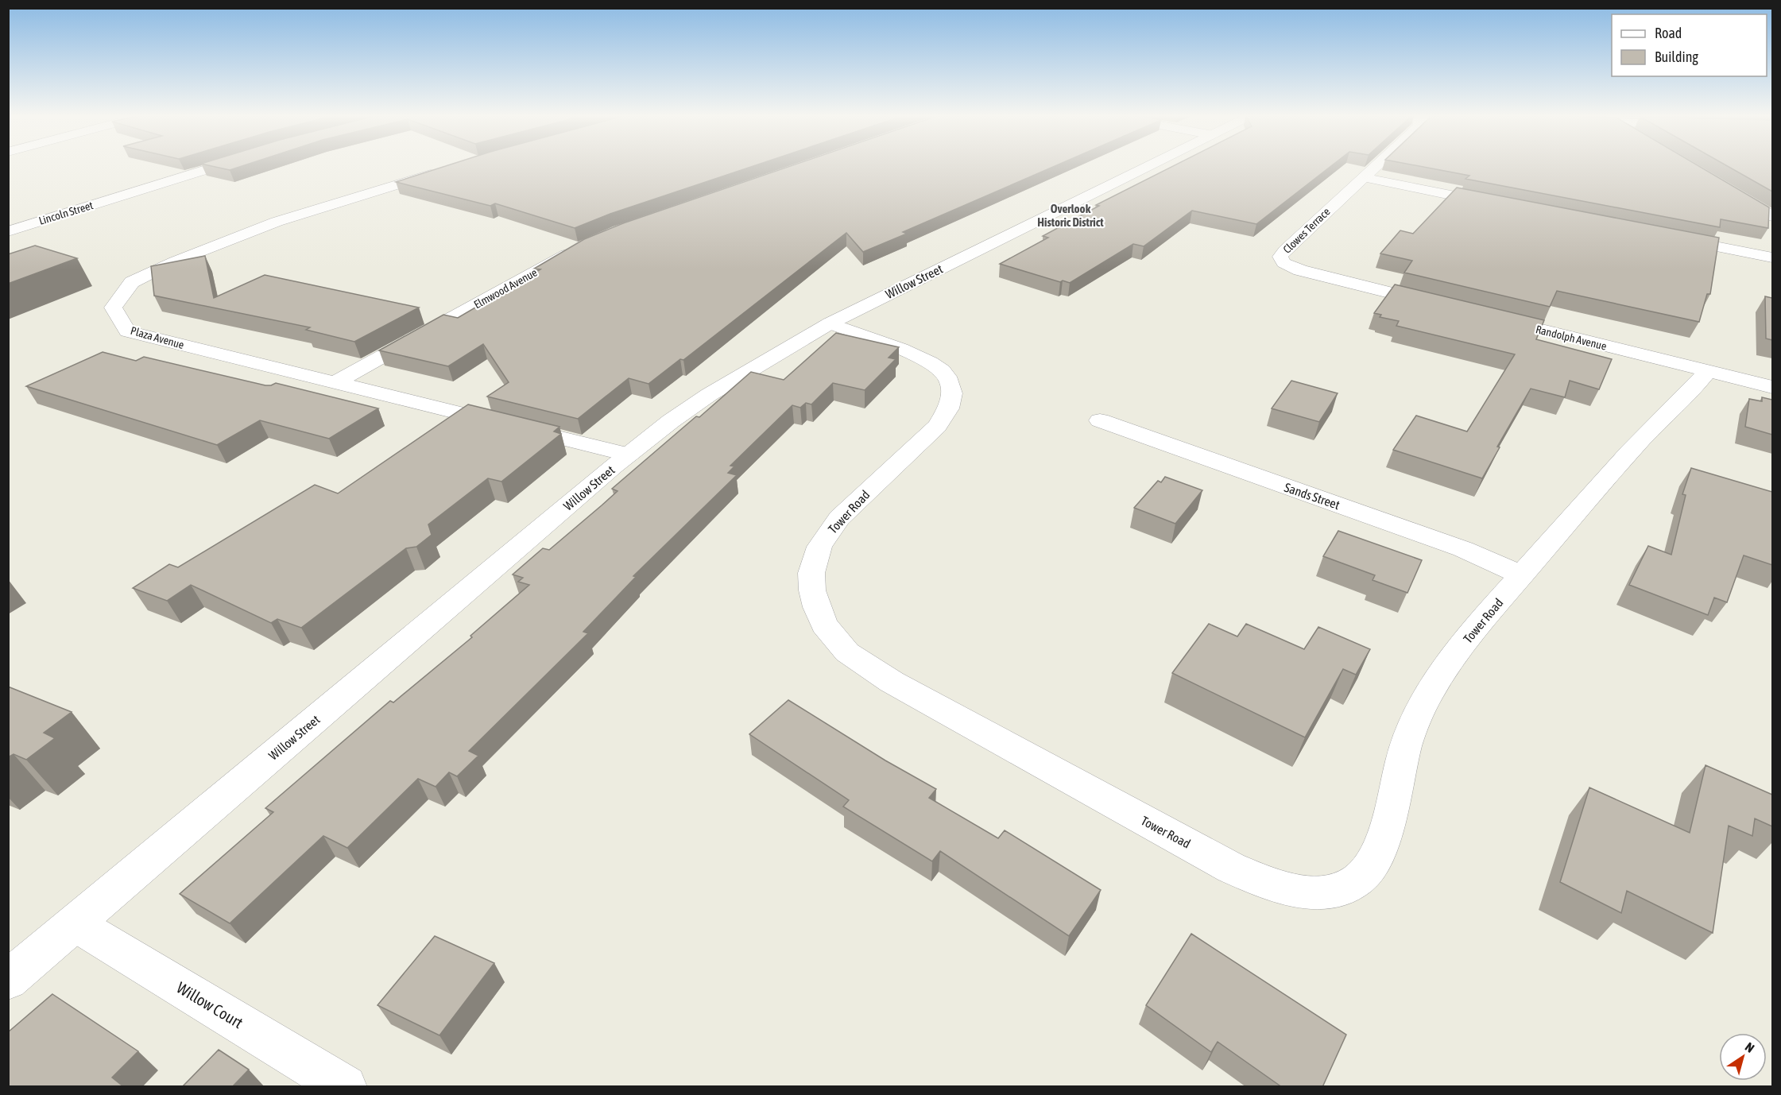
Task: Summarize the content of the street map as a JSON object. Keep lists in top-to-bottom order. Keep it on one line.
{"streets":{"street":["Lincoln Street","Clowes Terrace","Willow Street","Elmwood Avenue","Plaza Avenue","Randolph Avenue","Sands Street","Tower Road","Willow Court"]},"crossings":[["Willow Street","Plaza Avenue"],["Willow Street","Tower Road"],["Willow Street","Willow Court"],["Elmwood Avenue","Plaza Avenue"],["Randolph Avenue","Tower Road"],["Sands Street","Tower Road"]],"districts":["Overlook Historic District"],"legend":["Road","Building"],"north":"top right"}
